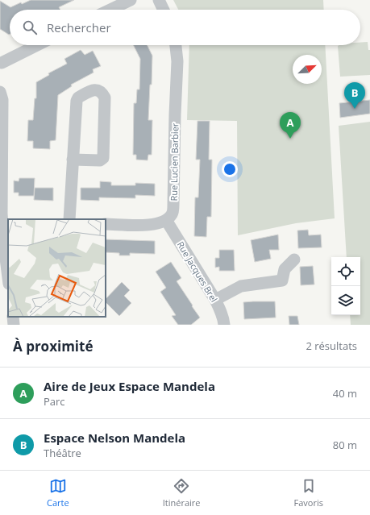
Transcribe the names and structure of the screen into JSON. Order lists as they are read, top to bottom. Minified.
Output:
{"streets":{"street":["Rue Lucien Barbier","Rue Jacques Brel"]},"crossings":[["Rue Lucien Barbier","Rue Jacques Brel"]],"north":"top right","page":{"search":"Rechercher","pins":["B","A"],"heading":["À proximité","2 résultats"],"list":[{"mark":"A","name":"Aire de Jeux Espace Mandela","note":"Parc","value":"40 m"},{"mark":"B","name":"Espace Nelson Mandela","note":"Théâtre","value":"80 m"}],"nav":["Carte","Itinéraire","Favoris"]}}
